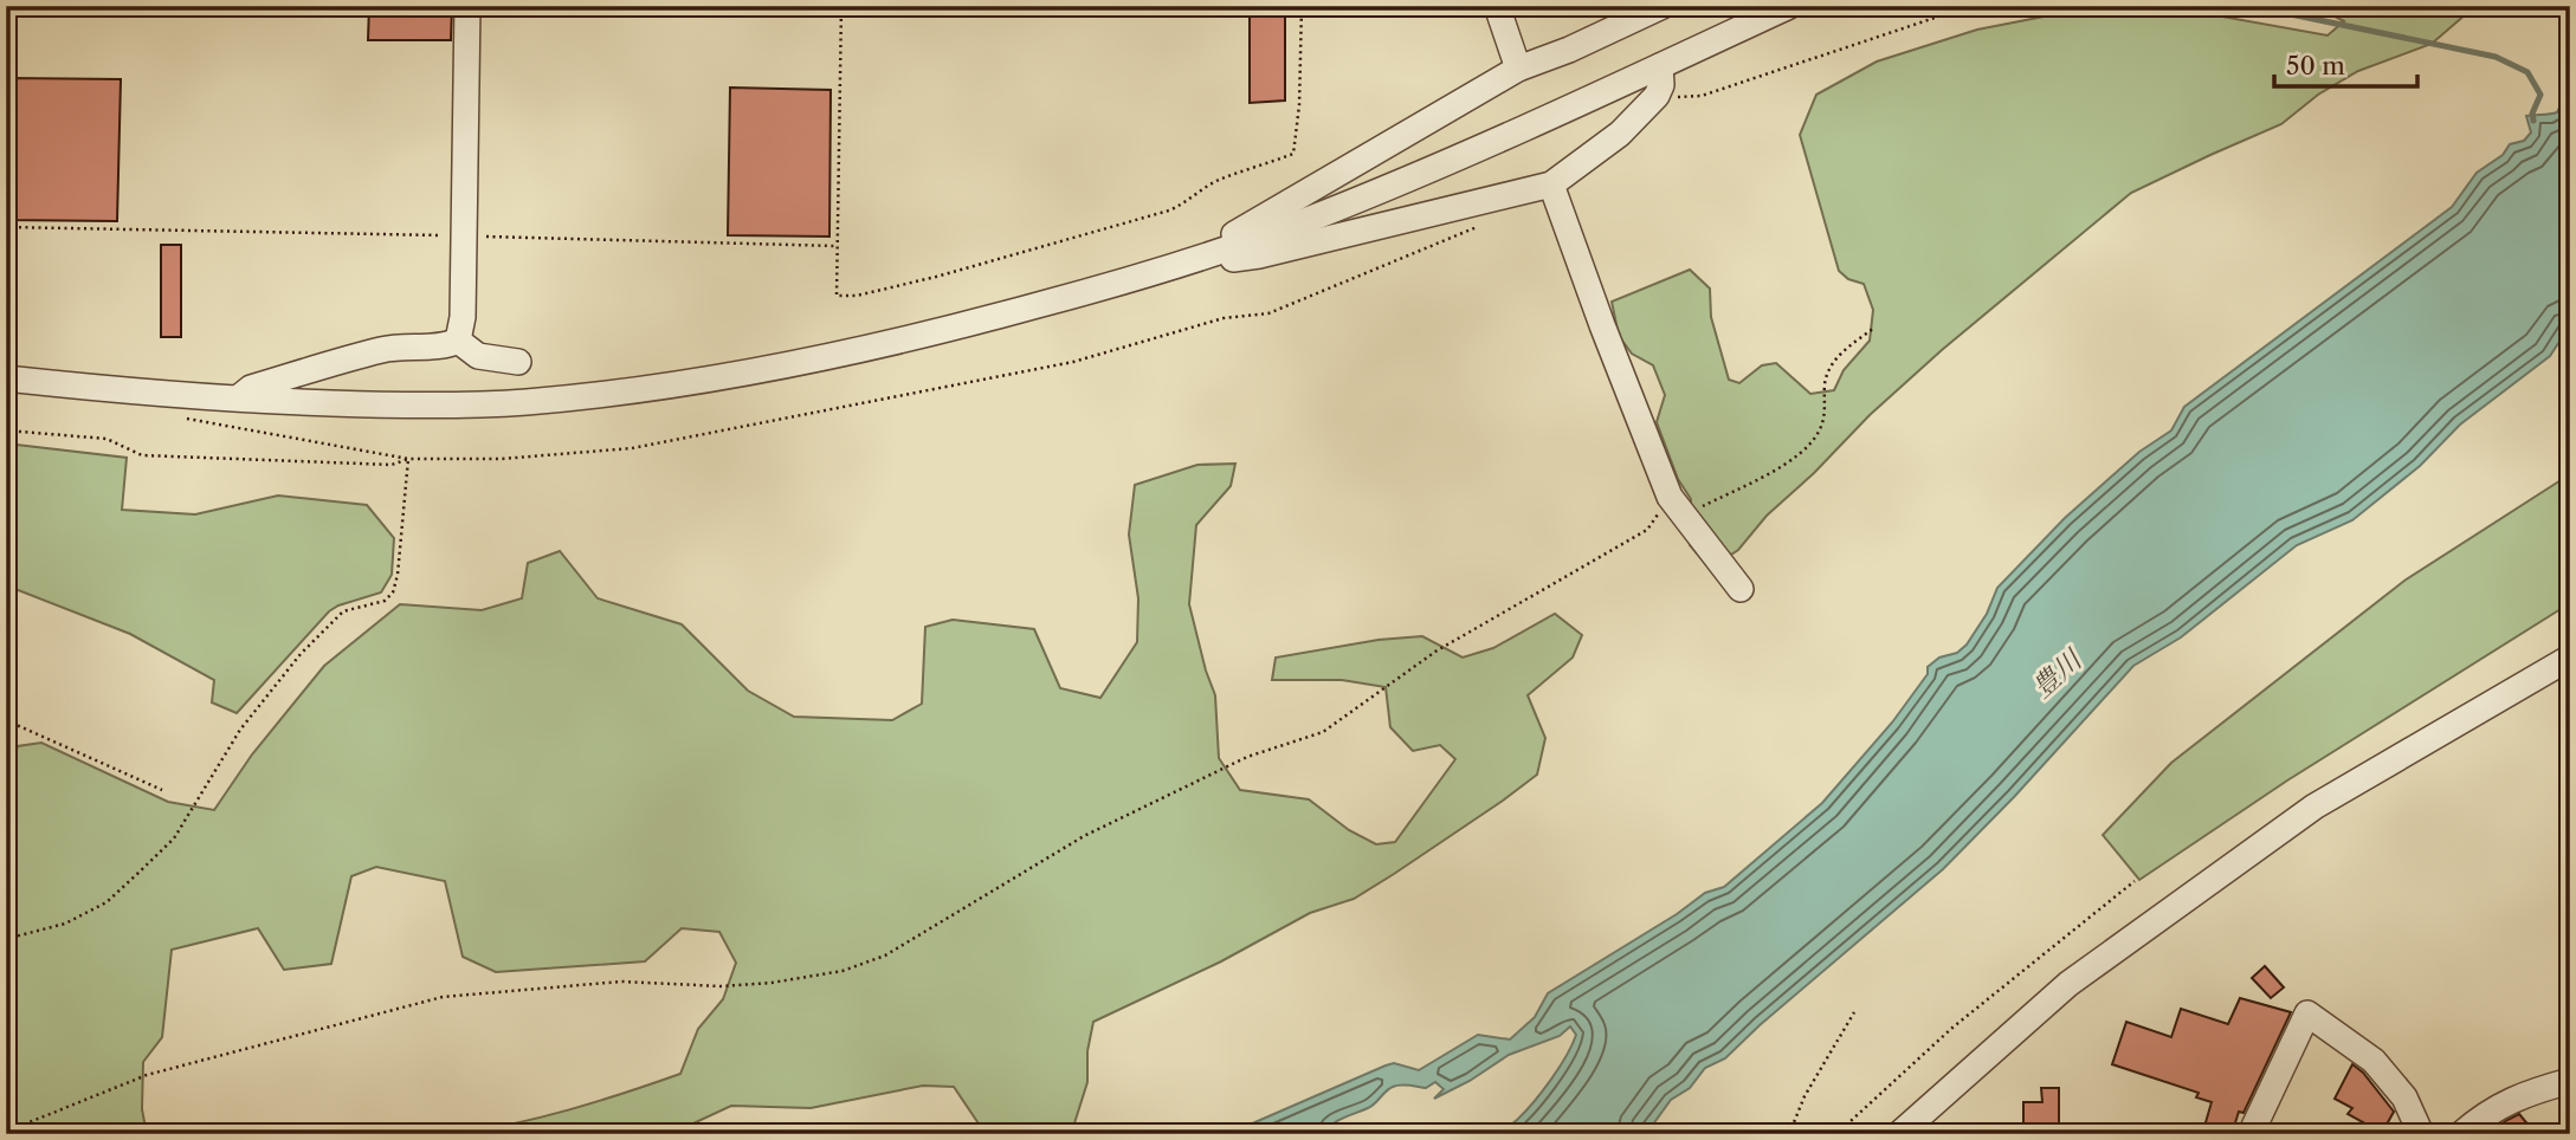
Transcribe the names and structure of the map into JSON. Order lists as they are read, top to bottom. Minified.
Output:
{"water":["豊川"],"scale_bar":"50 m"}
